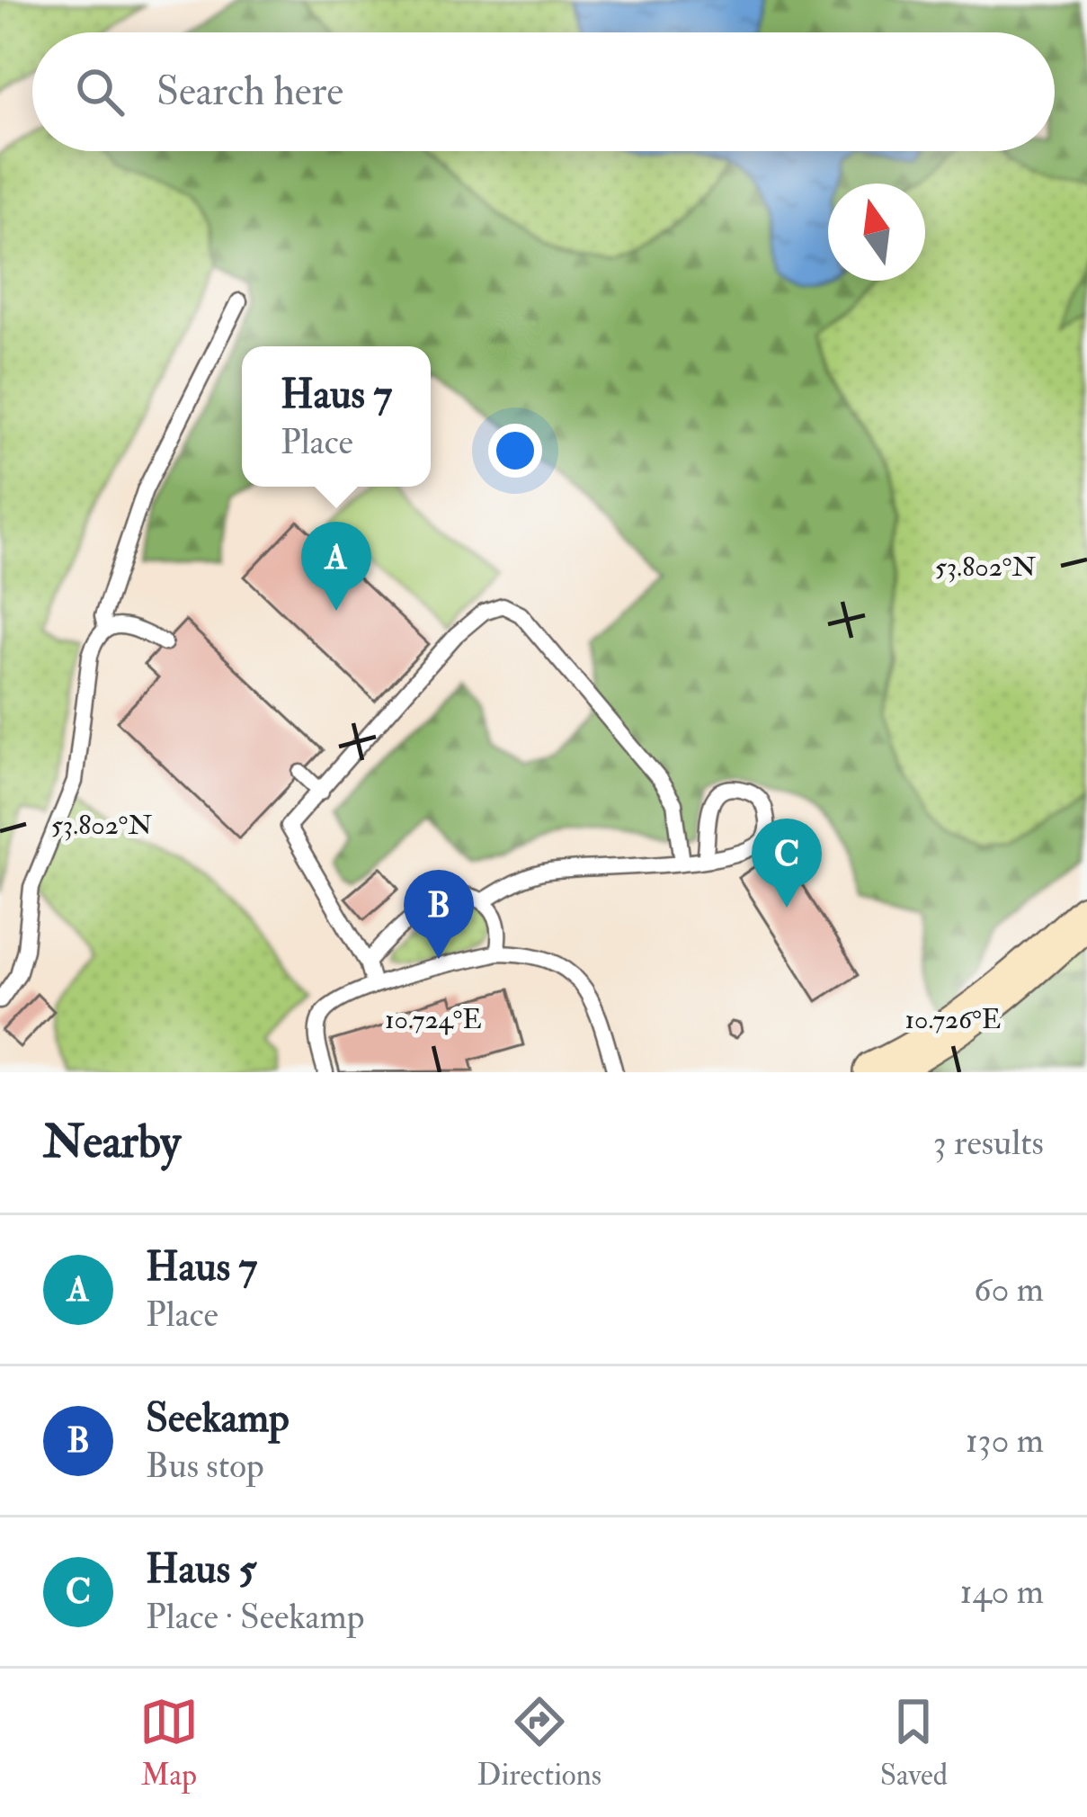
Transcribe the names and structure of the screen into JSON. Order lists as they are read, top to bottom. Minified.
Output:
{"north":"top","page":{"search":"Search here","popup":["Haus 7","Place"],"pins":["A","C","B"],"heading":["Nearby","3 results"],"list":[{"mark":"A","name":"Haus 7","note":"Place","value":"60 m"},{"mark":"B","name":"Seekamp","note":"Bus stop","value":"130 m"},{"mark":"C","name":"Haus 5","note":"Place · Seekamp","value":"140 m"}],"nav":["Map","Directions","Saved"]},"coordinates":["53.802°N","10.724°E","10.726°E"]}
